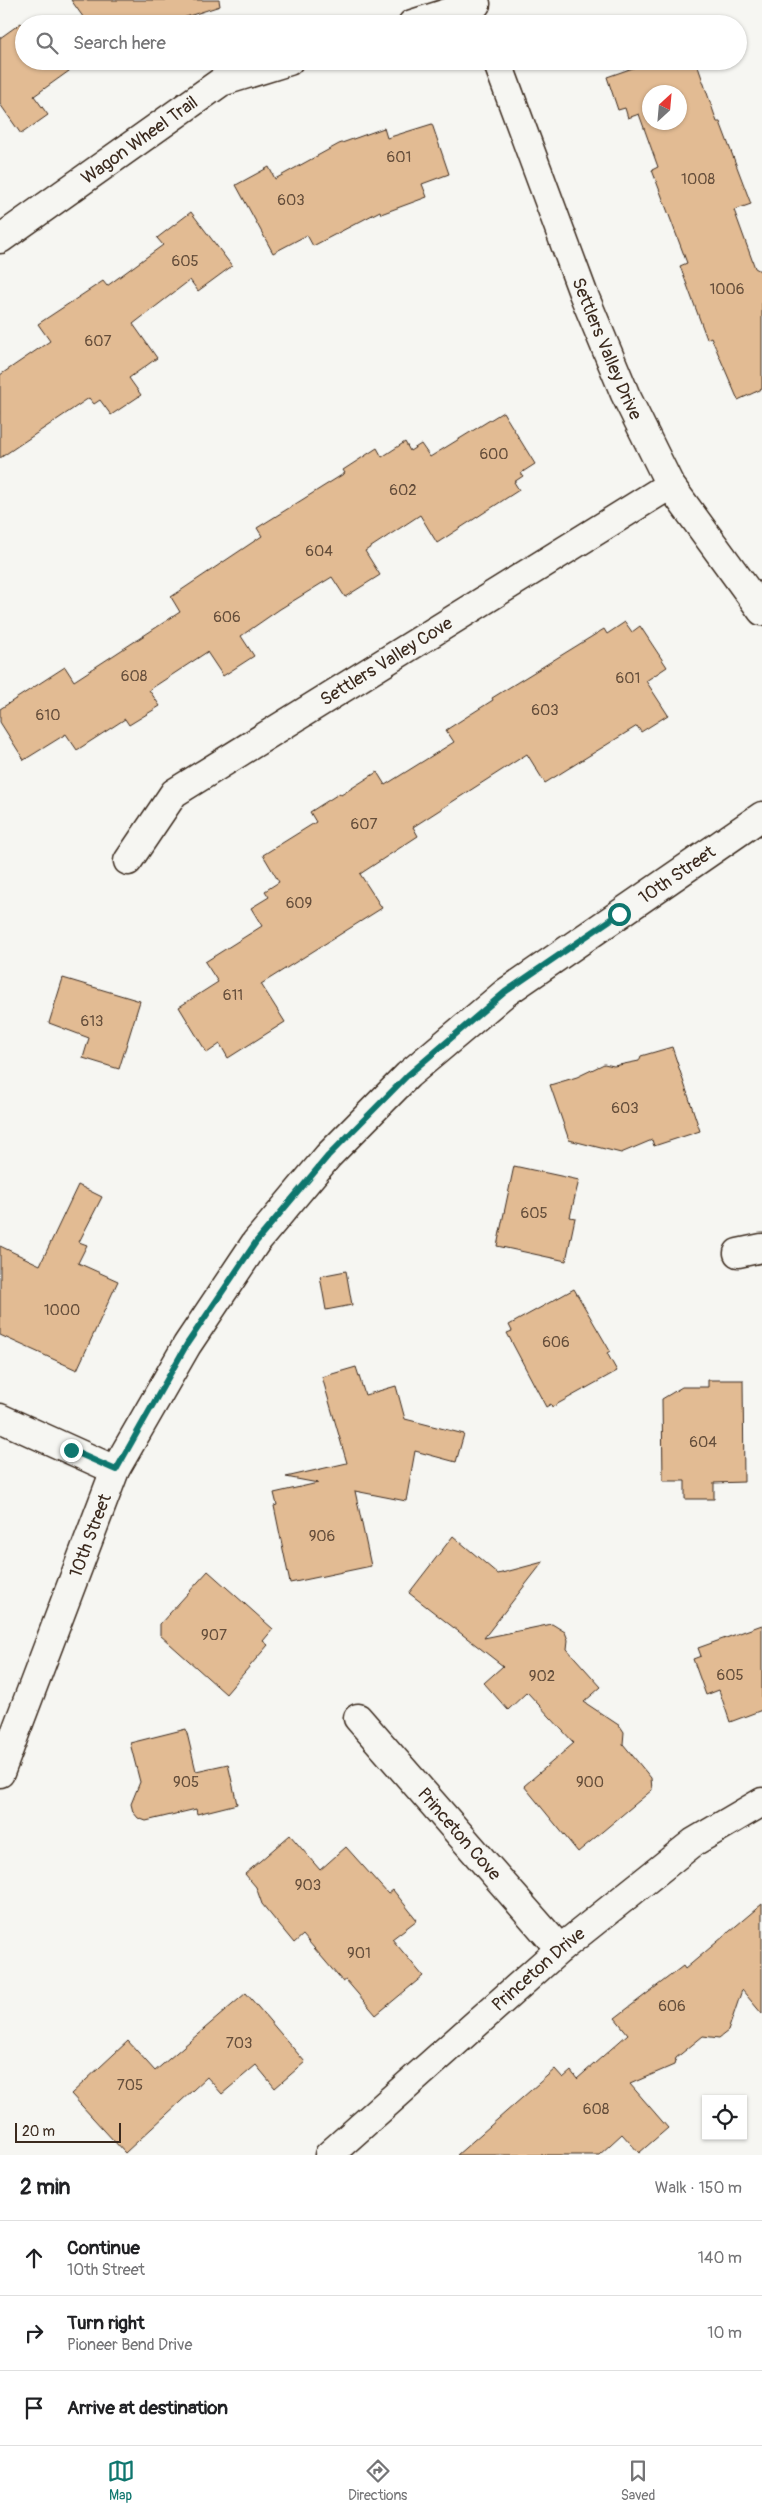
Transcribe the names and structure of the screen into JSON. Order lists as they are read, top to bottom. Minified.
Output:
{"streets":{"street":["Wagon Wheel Trail","Settlers Valley Drive","Settlers Valley Cove","10th Street","Princeton Cove","Princeton Drive"]},"crossings":[["Settlers Valley Drive","Settlers Valley Cove"],["Princeton Cove","Princeton Drive"]],"house_numbers":["601","1008","603","605","1006","607","600","602","604","606","608","601","603","610","607","609","611","613","603","605","1000","606","604","906","907","605","902","905","900","903","901","606","703","705","608"],"scale_bar":"20 m","north":"top right","page":{"search":"Search here","scale":"20 m","heading":["2 min","Walk · 150 m"],"list":[["Continue","10th Street","140 m"],["Turn right","Pioneer Bend Drive","10 m"],"Arrive at destination"],"nav":["Map","Directions","Saved"]}}
